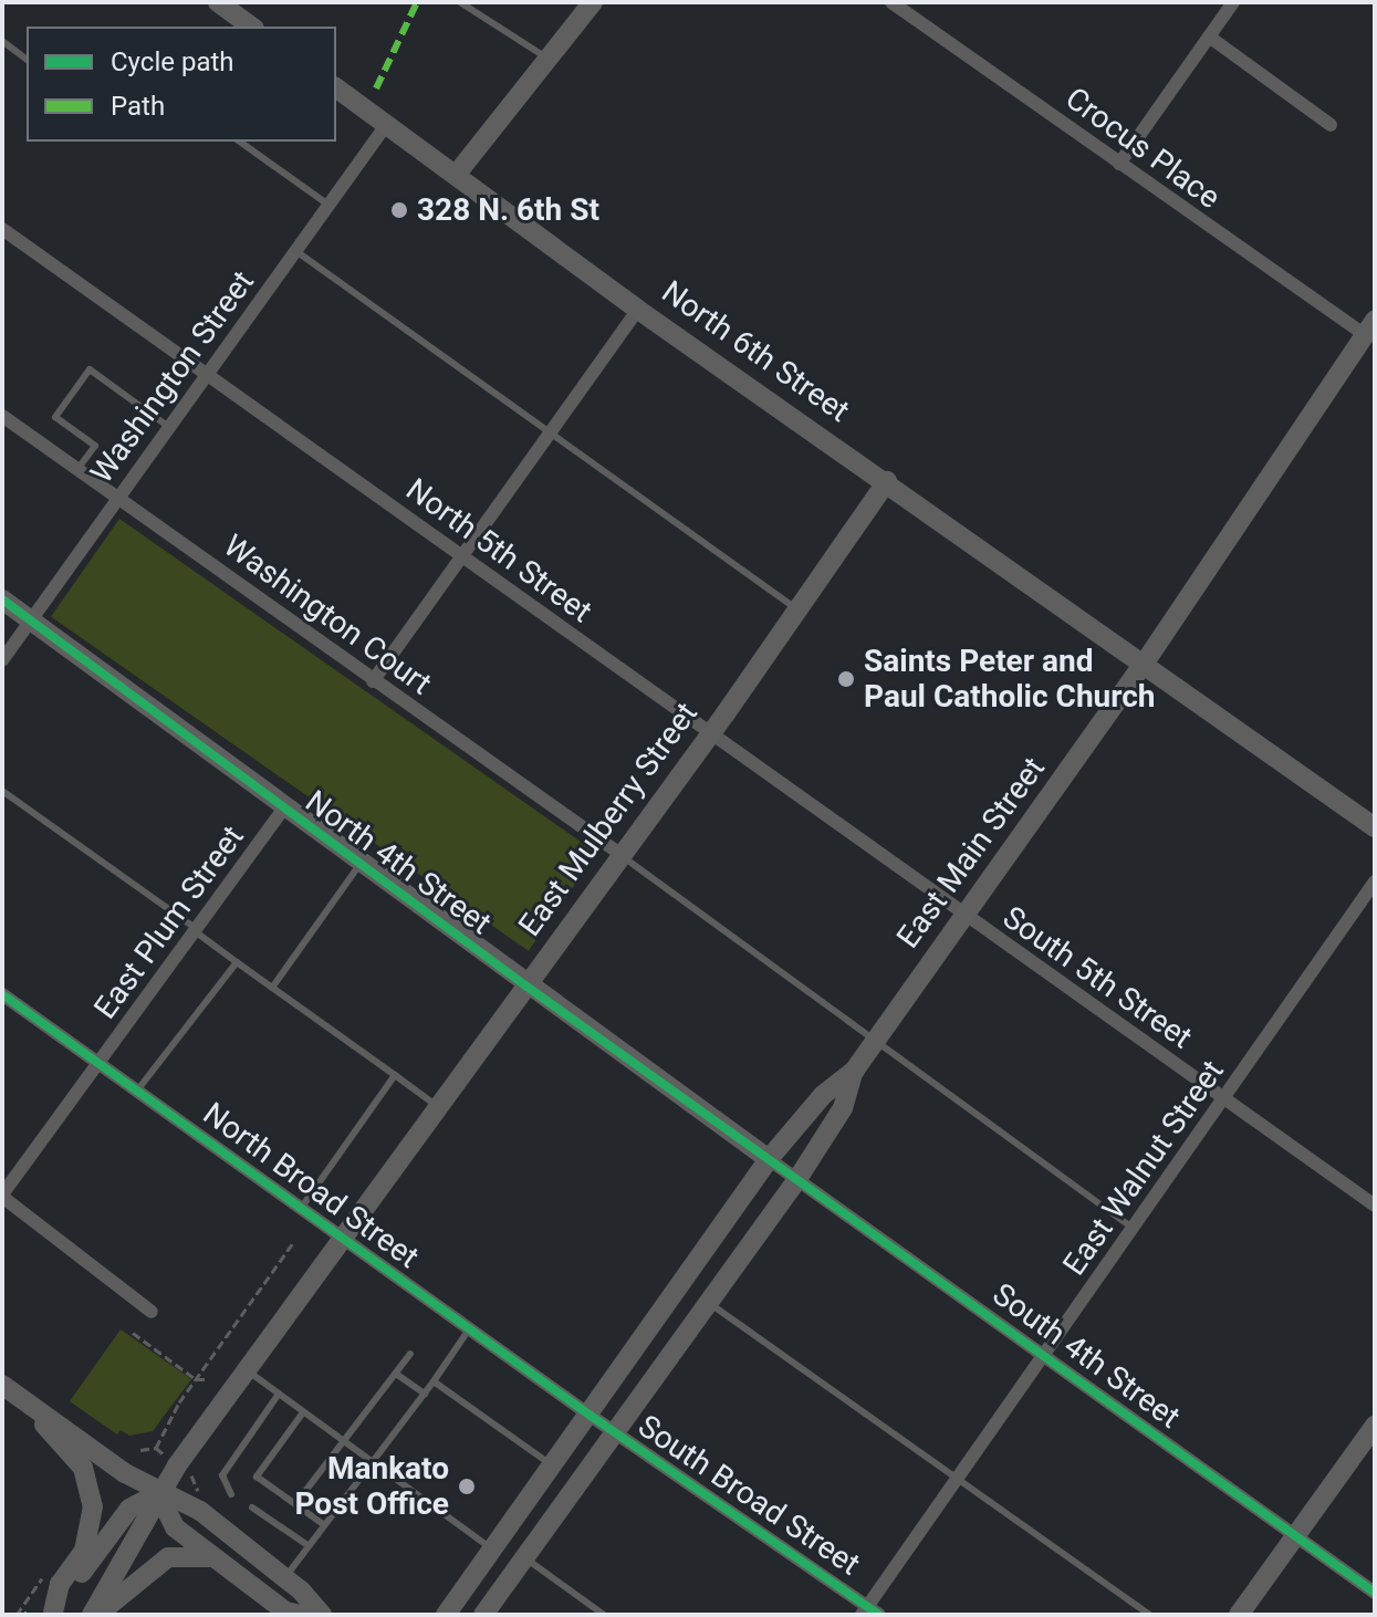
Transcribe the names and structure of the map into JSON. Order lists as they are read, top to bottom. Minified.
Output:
{"streets":{"street":["Crocus Place","North 6th Street","Washington Street","North 5th Street","Washington Court","East Mulberry Street","East Main Street","North 4th Street","East Plum Street","South 5th Street","East Walnut Street","North Broad Street","South 4th Street","South Broad Street"]},"crossings":[["Crocus Place","East Main Street"],["North 6th Street","Washington Street"],["North 6th Street","East Mulberry Street"],["North 6th Street","East Main Street"],["Washington Street","North 5th Street"],["Washington Street","Washington Court"],["Washington Street","North 4th Street"],["North 5th Street","East Mulberry Street"],["North 5th Street","East Main Street"],["North 5th Street","South 5th Street"],["Washington Court","East Mulberry Street"],["East Mulberry Street","North 4th Street"],["East Mulberry Street","North Broad Street"],["East Main Street","North 4th Street"],["East Main Street","South 5th Street"],["East Main Street","North Broad Street"],["East Main Street","South 4th Street"],["East Main Street","South Broad Street"],["North 4th Street","East Plum Street"],["North 4th Street","South 4th Street"],["East Plum Street","North Broad Street"],["South 5th Street","East Walnut Street"],["East Walnut Street","South 4th Street"],["East Walnut Street","South Broad Street"],["North Broad Street","South Broad Street"]],"places":["328 N. 6th St","Saints Peter and Paul Catholic Church","Mankato Post Office"],"legend":["Cycle path","Path"]}
